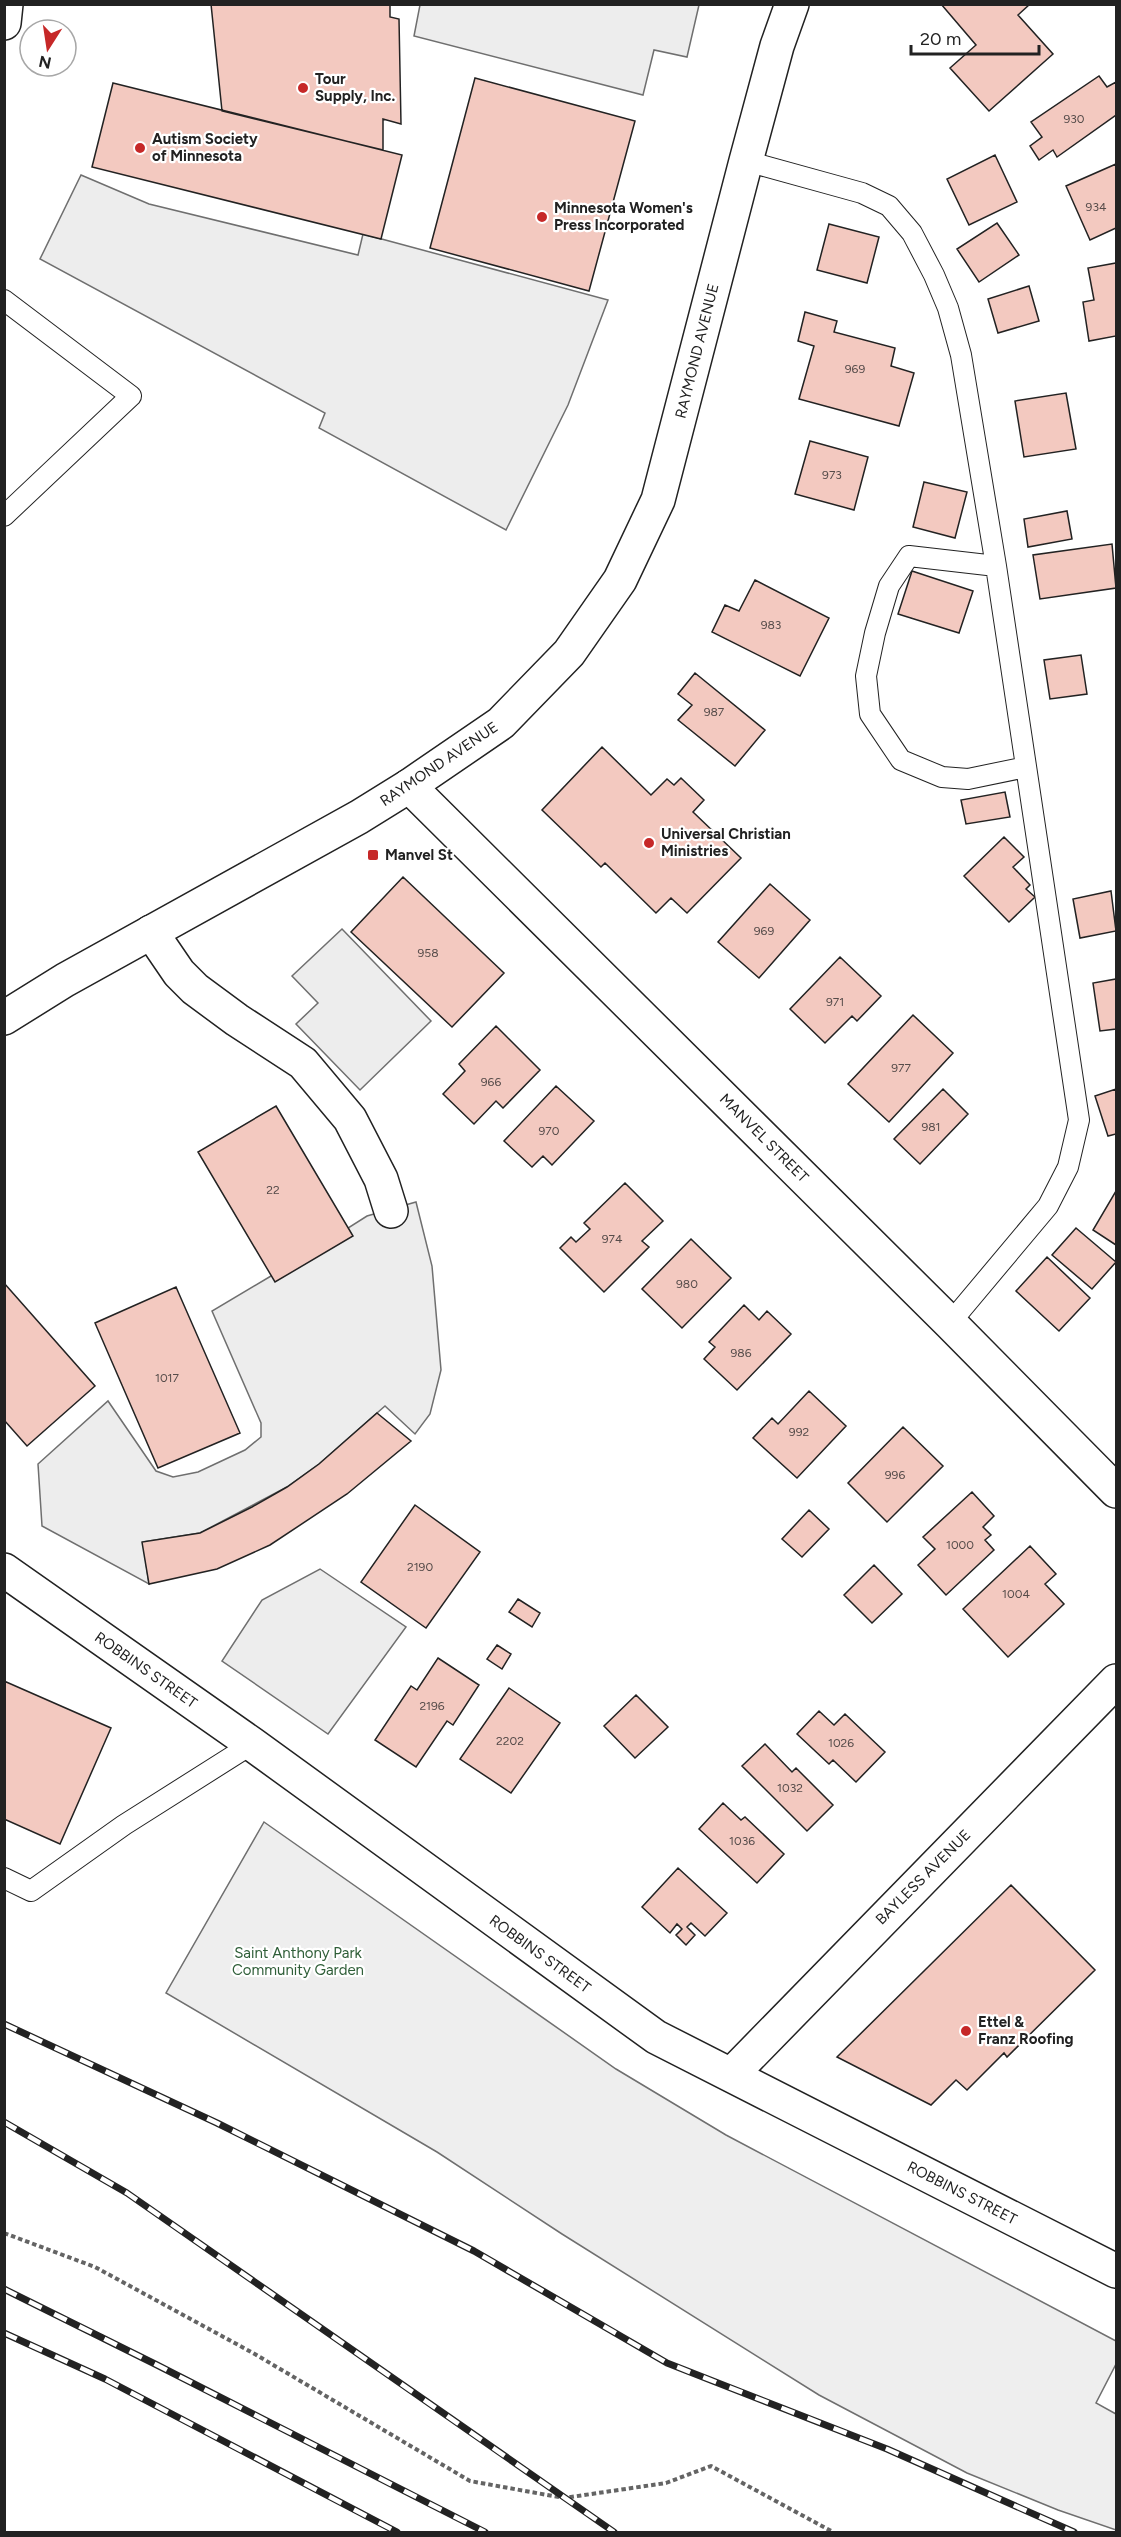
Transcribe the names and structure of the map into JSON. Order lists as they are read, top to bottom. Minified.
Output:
{"streets":{"street":["RAYMOND AVENUE","MANVEL STREET","ROBBINS STREET","BAYLESS AVENUE"]},"crossings":[["RAYMOND AVENUE","MANVEL STREET"],["ROBBINS STREET","BAYLESS AVENUE"]],"parks":["Saint Anthony Park Community Garden"],"places":{"other":["Tour Supply, Inc.","Autism Society of Minnesota","Minnesota Women's Press Incorporated","Universal Christian Ministries","Ettel & Franz Roofing"],"transit":["Manvel St"]},"house_numbers":["930","934","969","973","983","987","969","958","971","977","966","981","970","22","974","980","986","1017","992","996","1000","2190","1004","2196","2202","1026","1032","1036"],"scale_bar":"20 m","north":"bottom"}
